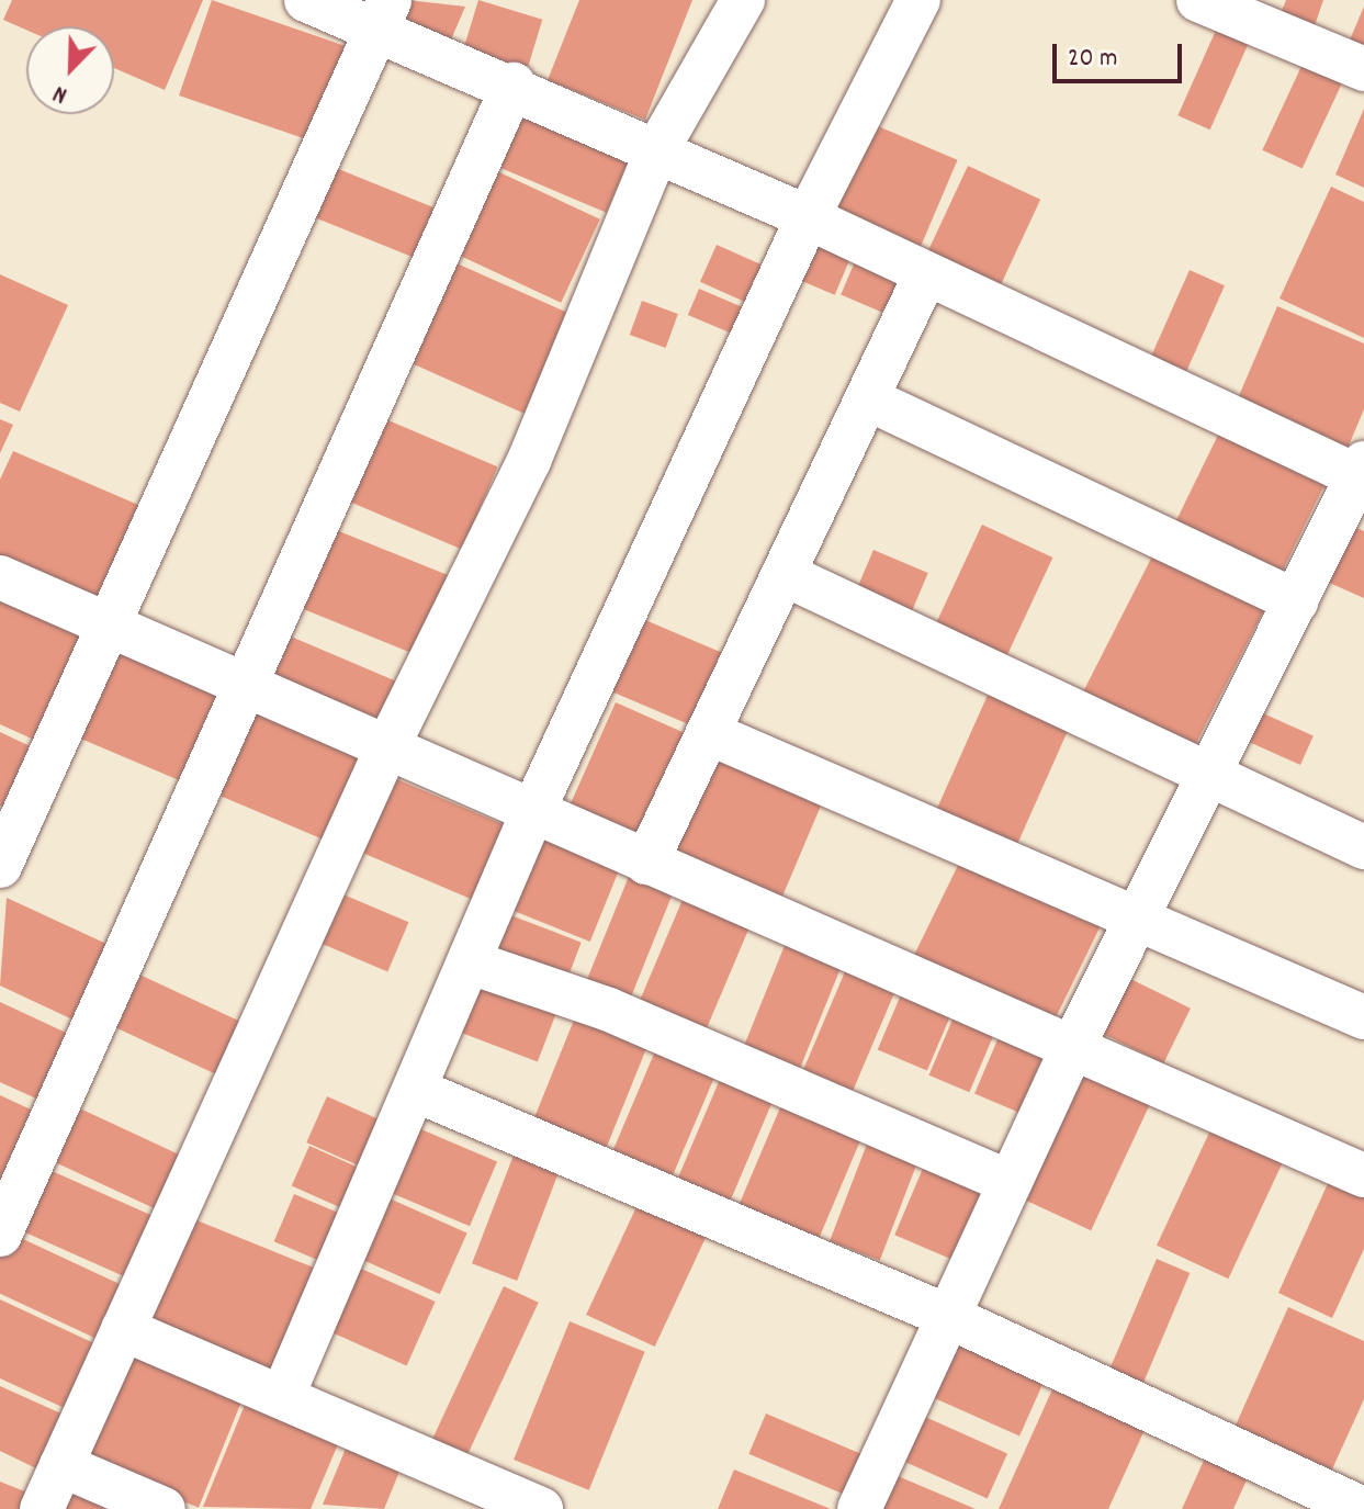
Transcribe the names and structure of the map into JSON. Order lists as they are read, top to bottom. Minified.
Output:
{"scale_bar":"20 m","north":"bottom left"}
